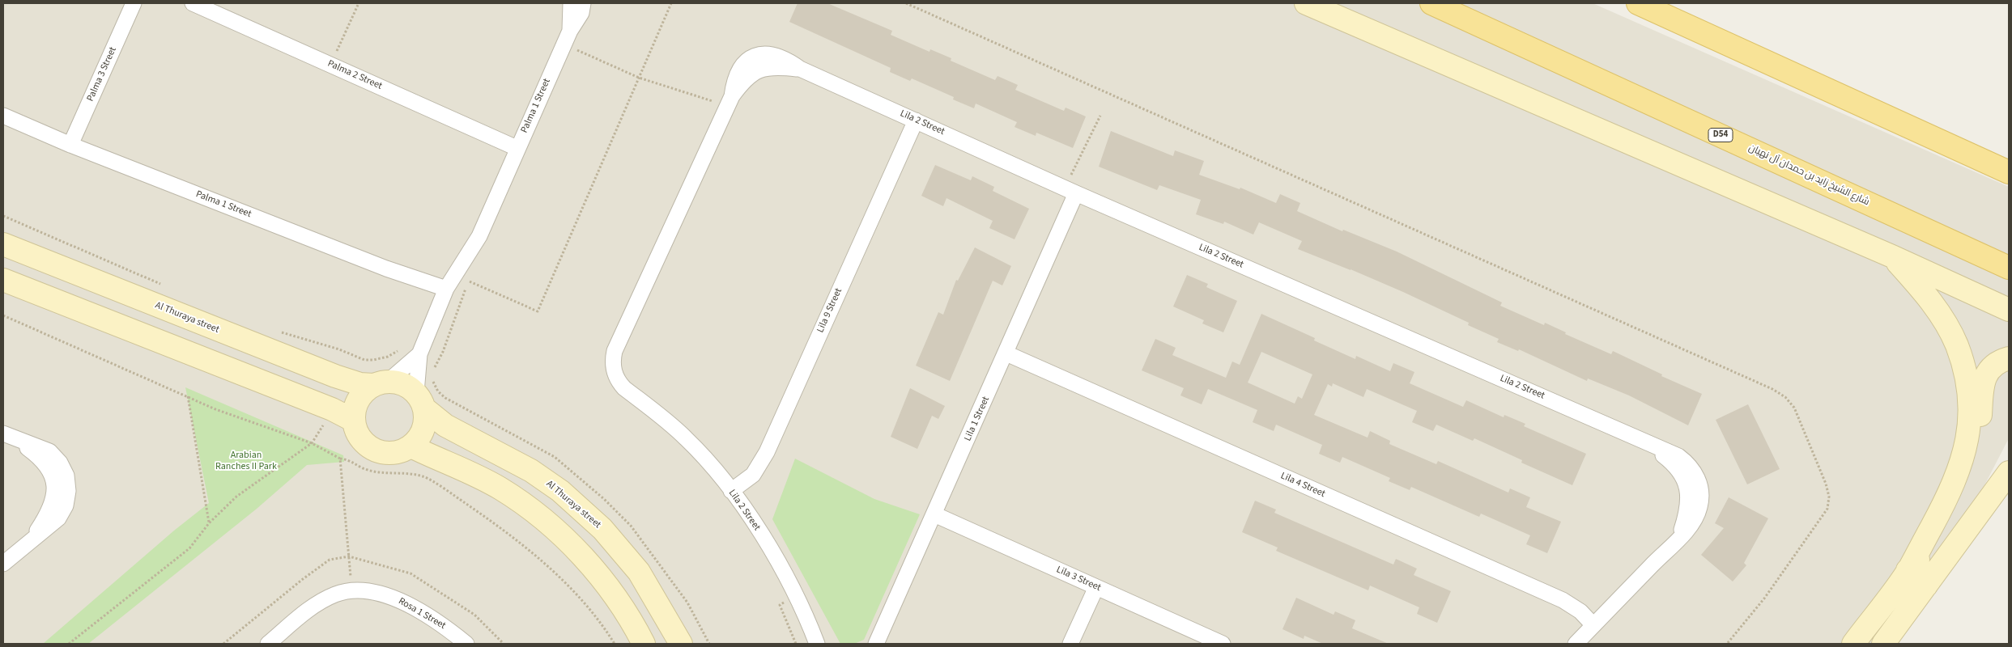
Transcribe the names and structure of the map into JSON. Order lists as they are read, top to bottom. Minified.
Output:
{"streets":{"main road":["D54","شارع الشيخ زايد بن حمدان آل نهيان"],"street":["Palma 3 Street","Palma 2 Street","Palma 1 Street","Lila 2 Street","Lila 9 Street","Al Thuraya street","Lila 1 Street","Lila 4 Street","Lila 3 Street","Rosa 1 Street"]},"crossings":[["Palma 3 Street","Palma 1 Street"],["Palma 2 Street","Palma 1 Street"],["Lila 2 Street","Lila 9 Street"],["Lila 2 Street","Lila 1 Street"],["Lila 2 Street","Lila 4 Street"],["Lila 1 Street","Lila 4 Street"],["Lila 1 Street","Lila 3 Street"]],"parks":["Arabian Ranches II Park"]}
